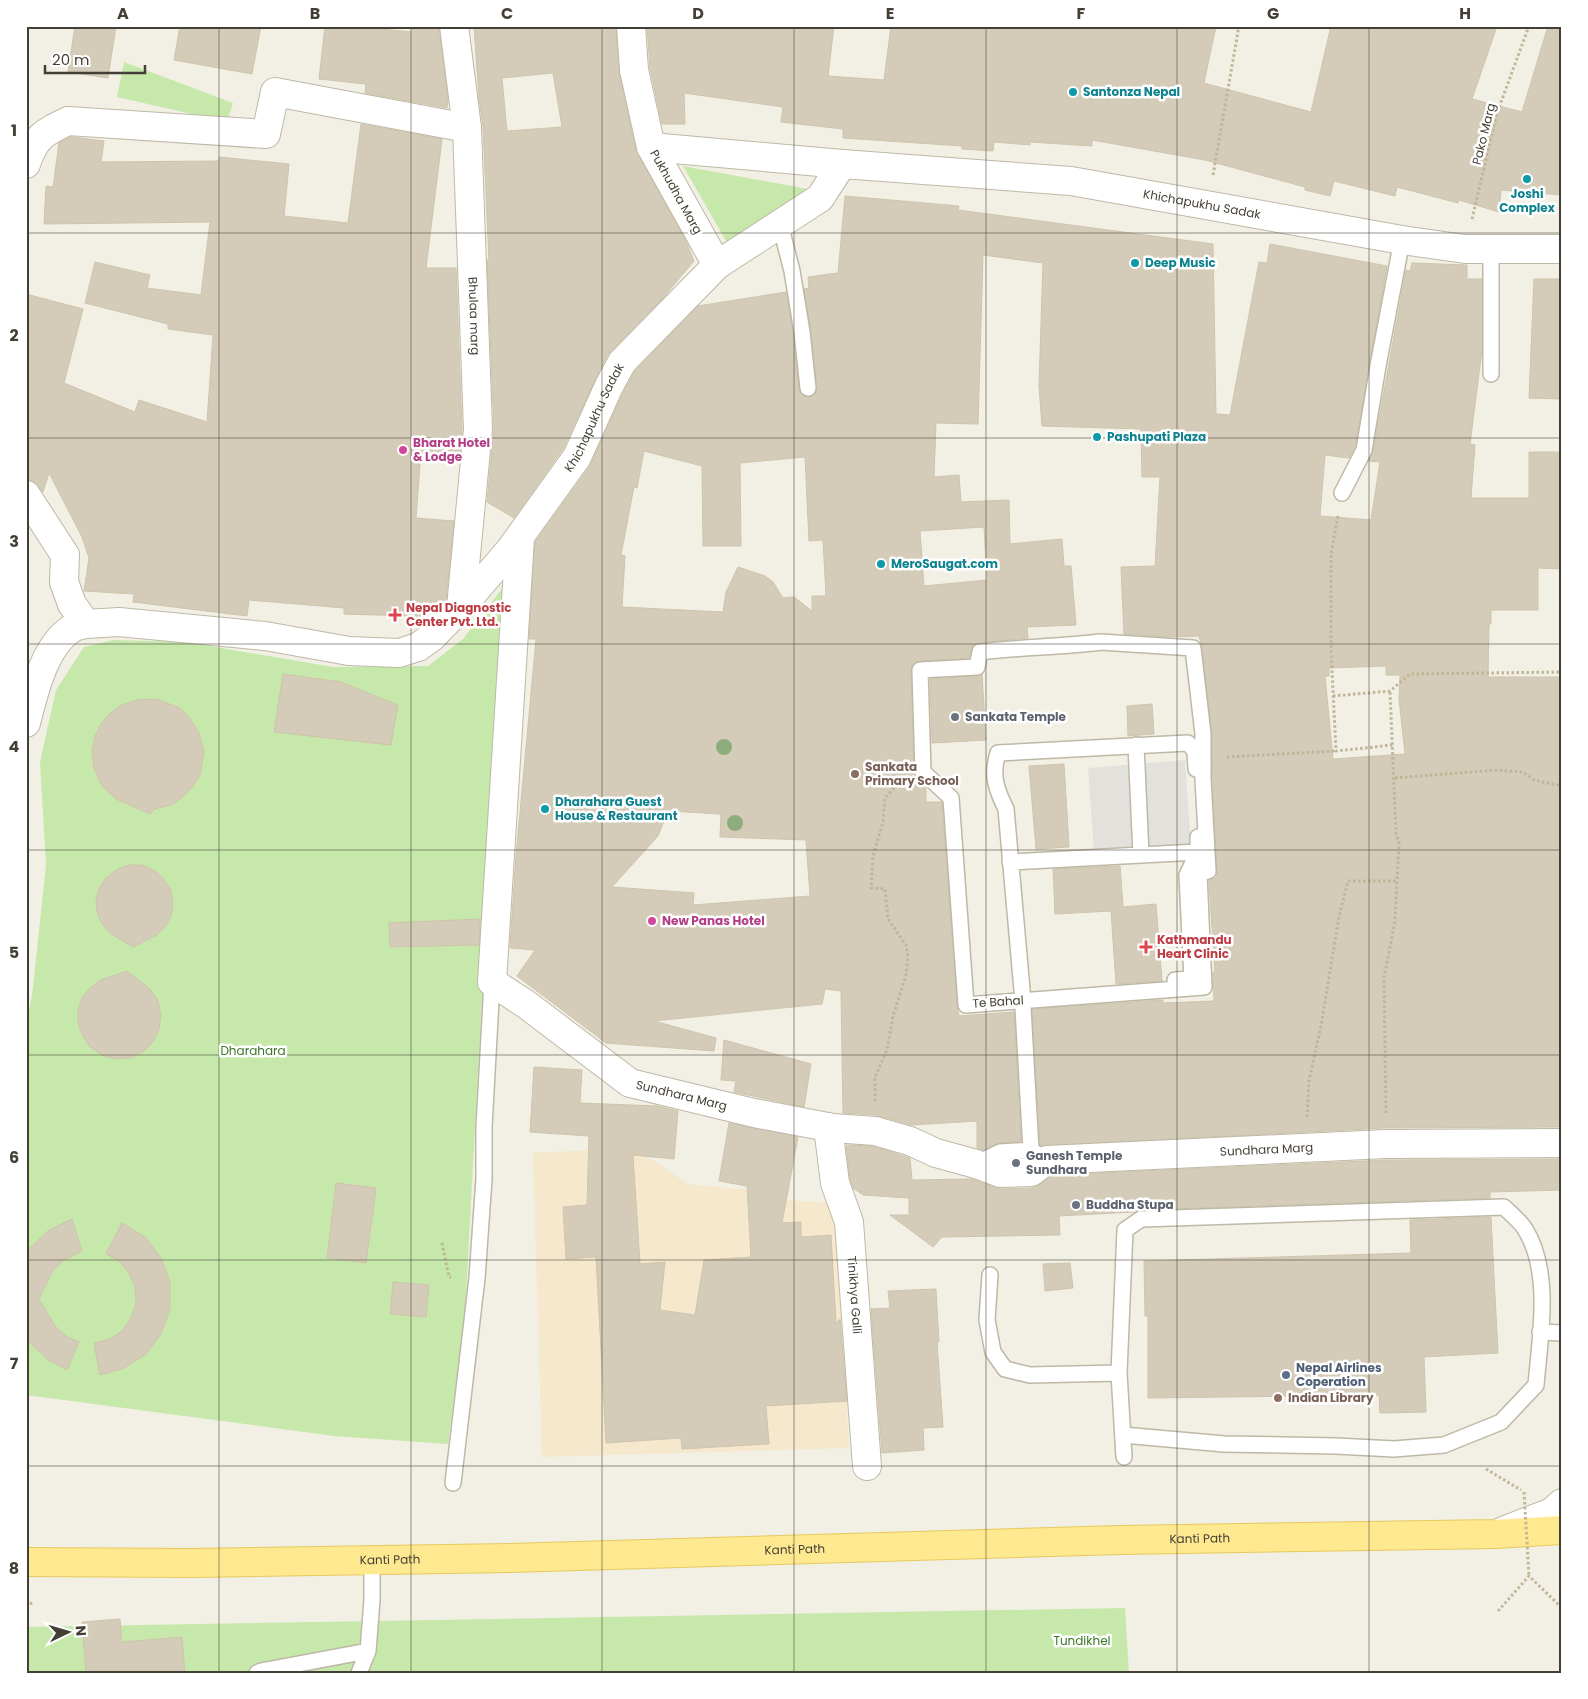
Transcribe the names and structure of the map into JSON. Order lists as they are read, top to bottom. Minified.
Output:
{"streets":{"main road":["Kanti Path"],"street":["Pukhudha Marg","Khichapukhu Sadak","Bhulaa marg","Sundhara Marg","Tinikhya Galli"],"lane":["Te Bahal"],"path":["Pako Marg"]},"crossings":[["Pako Marg","Khichapukhu Sadak"],["Pukhudha Marg","Khichapukhu Sadak"],["Khichapukhu Sadak","Bhulaa marg"],["Sundhara Marg","Tinikhya Galli"]],"parks":["Dharahara","Tundikhel"],"places":{"other":["Santonza Nepal","Joshi Complex","Deep Music","Pashupati Plaza","Bharat Hotel & Lodge","MeroSaugat.com","Sankata Temple","Sankata Primary School","Dharahara Guest House & Restaurant","New Panas Hotel","Ganesh Temple Sundhara","Buddha Stupa","Nepal Airlines Coperation","Indian Library"],"health":["Nepal Diagnostic Center Pvt. Ltd.","Kathmandu Heart Clinic"]},"scale_bar":"20 m","north":"right","grid":{"columns":["A","B","C","D","E","F","G","H"],"rows":["1","2","3","4","5","6","7","8"]}}
